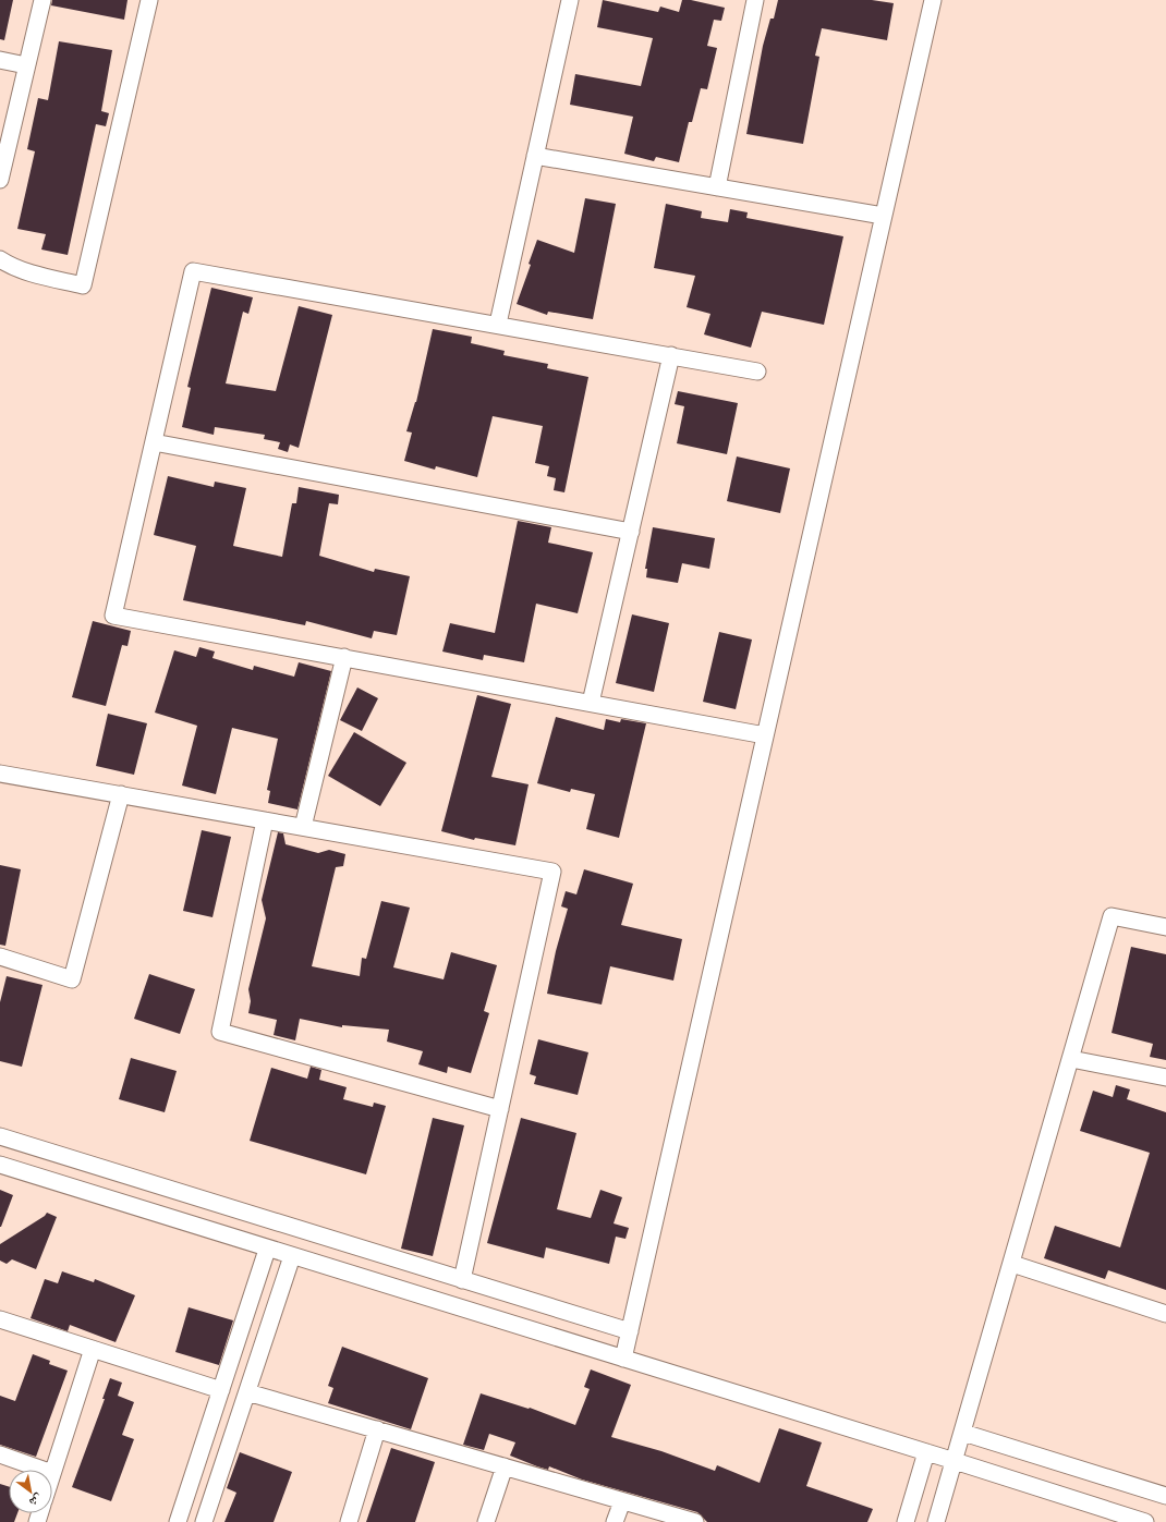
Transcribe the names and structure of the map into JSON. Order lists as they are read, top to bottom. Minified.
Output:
{"north":"bottom right"}
